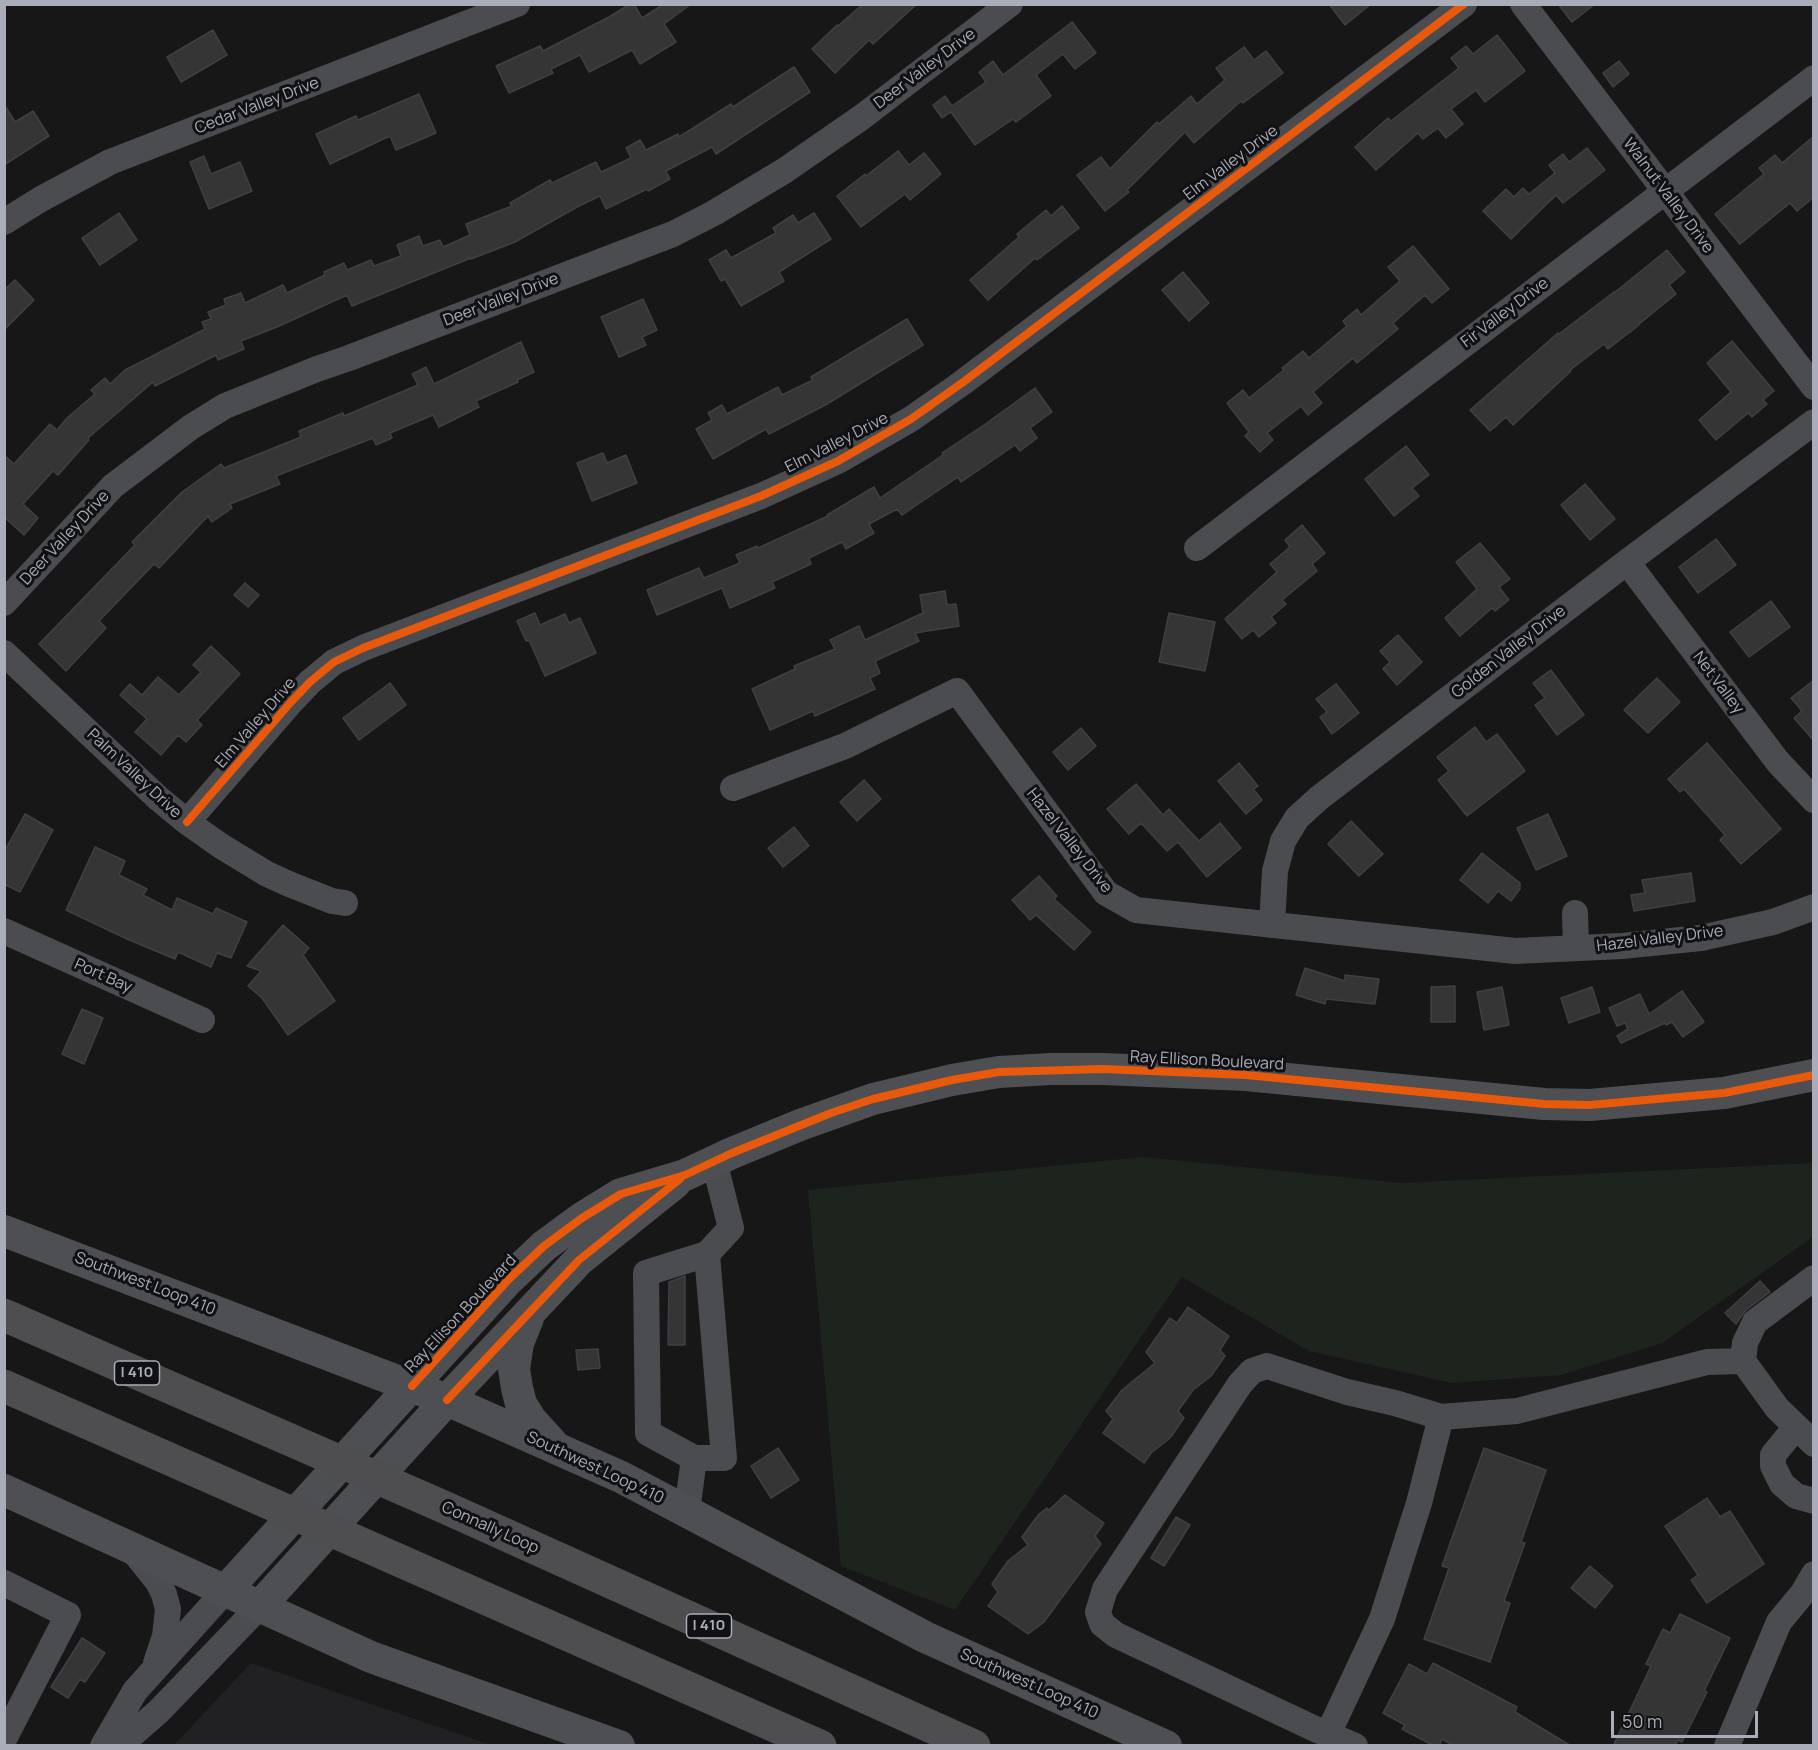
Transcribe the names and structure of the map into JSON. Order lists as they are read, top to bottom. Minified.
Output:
{"streets":{"highway":["I 410","Connally Loop"],"main road":["Ray Ellison Boulevard","Southwest Loop 410"],"street":["Deer Valley Drive","Cedar Valley Drive","Elm Valley Drive","Walnut Valley Drive","Fir Valley Drive","Golden Valley Drive","Net Valley","Palm Valley Drive","Hazel Valley Drive","Port Bay"]},"crossings":[["Elm Valley Drive","Palm Valley Drive"],["Walnut Valley Drive","Fir Valley Drive"],["Golden Valley Drive","Net Valley"],["Golden Valley Drive","Hazel Valley Drive"],["Ray Ellison Boulevard","Southwest Loop 410"]],"scale_bar":"50 m"}
